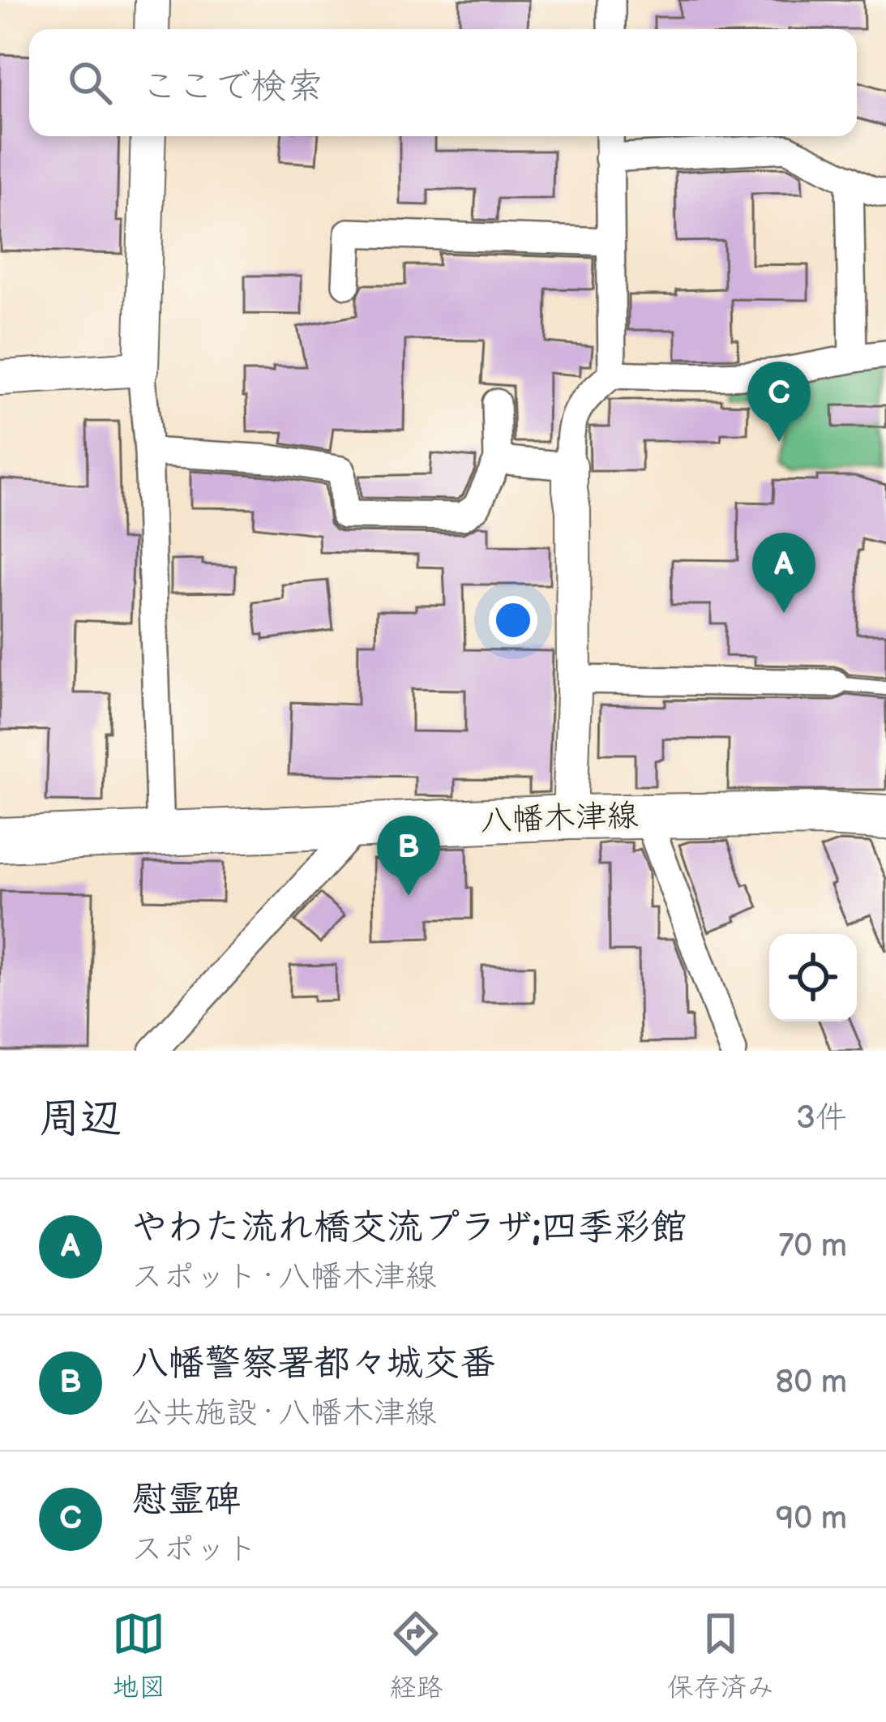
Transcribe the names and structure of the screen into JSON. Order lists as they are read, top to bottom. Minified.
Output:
{"streets":{"main road":["八幡木津線"]},"page":{"search":"ここで検索","pins":["C","A","B"],"heading":["周辺","3件"],"list":[{"mark":"A","name":"やわた流れ橋交流プラザ;四季彩館","note":"スポット · 八幡木津線","value":"70 m"},{"mark":"B","name":"八幡警察署都々城交番","note":"公共施設 · 八幡木津線","value":"80 m"},{"mark":"C","name":"慰霊碑","note":"スポット","value":"90 m"}],"nav":["地図","経路","保存済み"]}}
